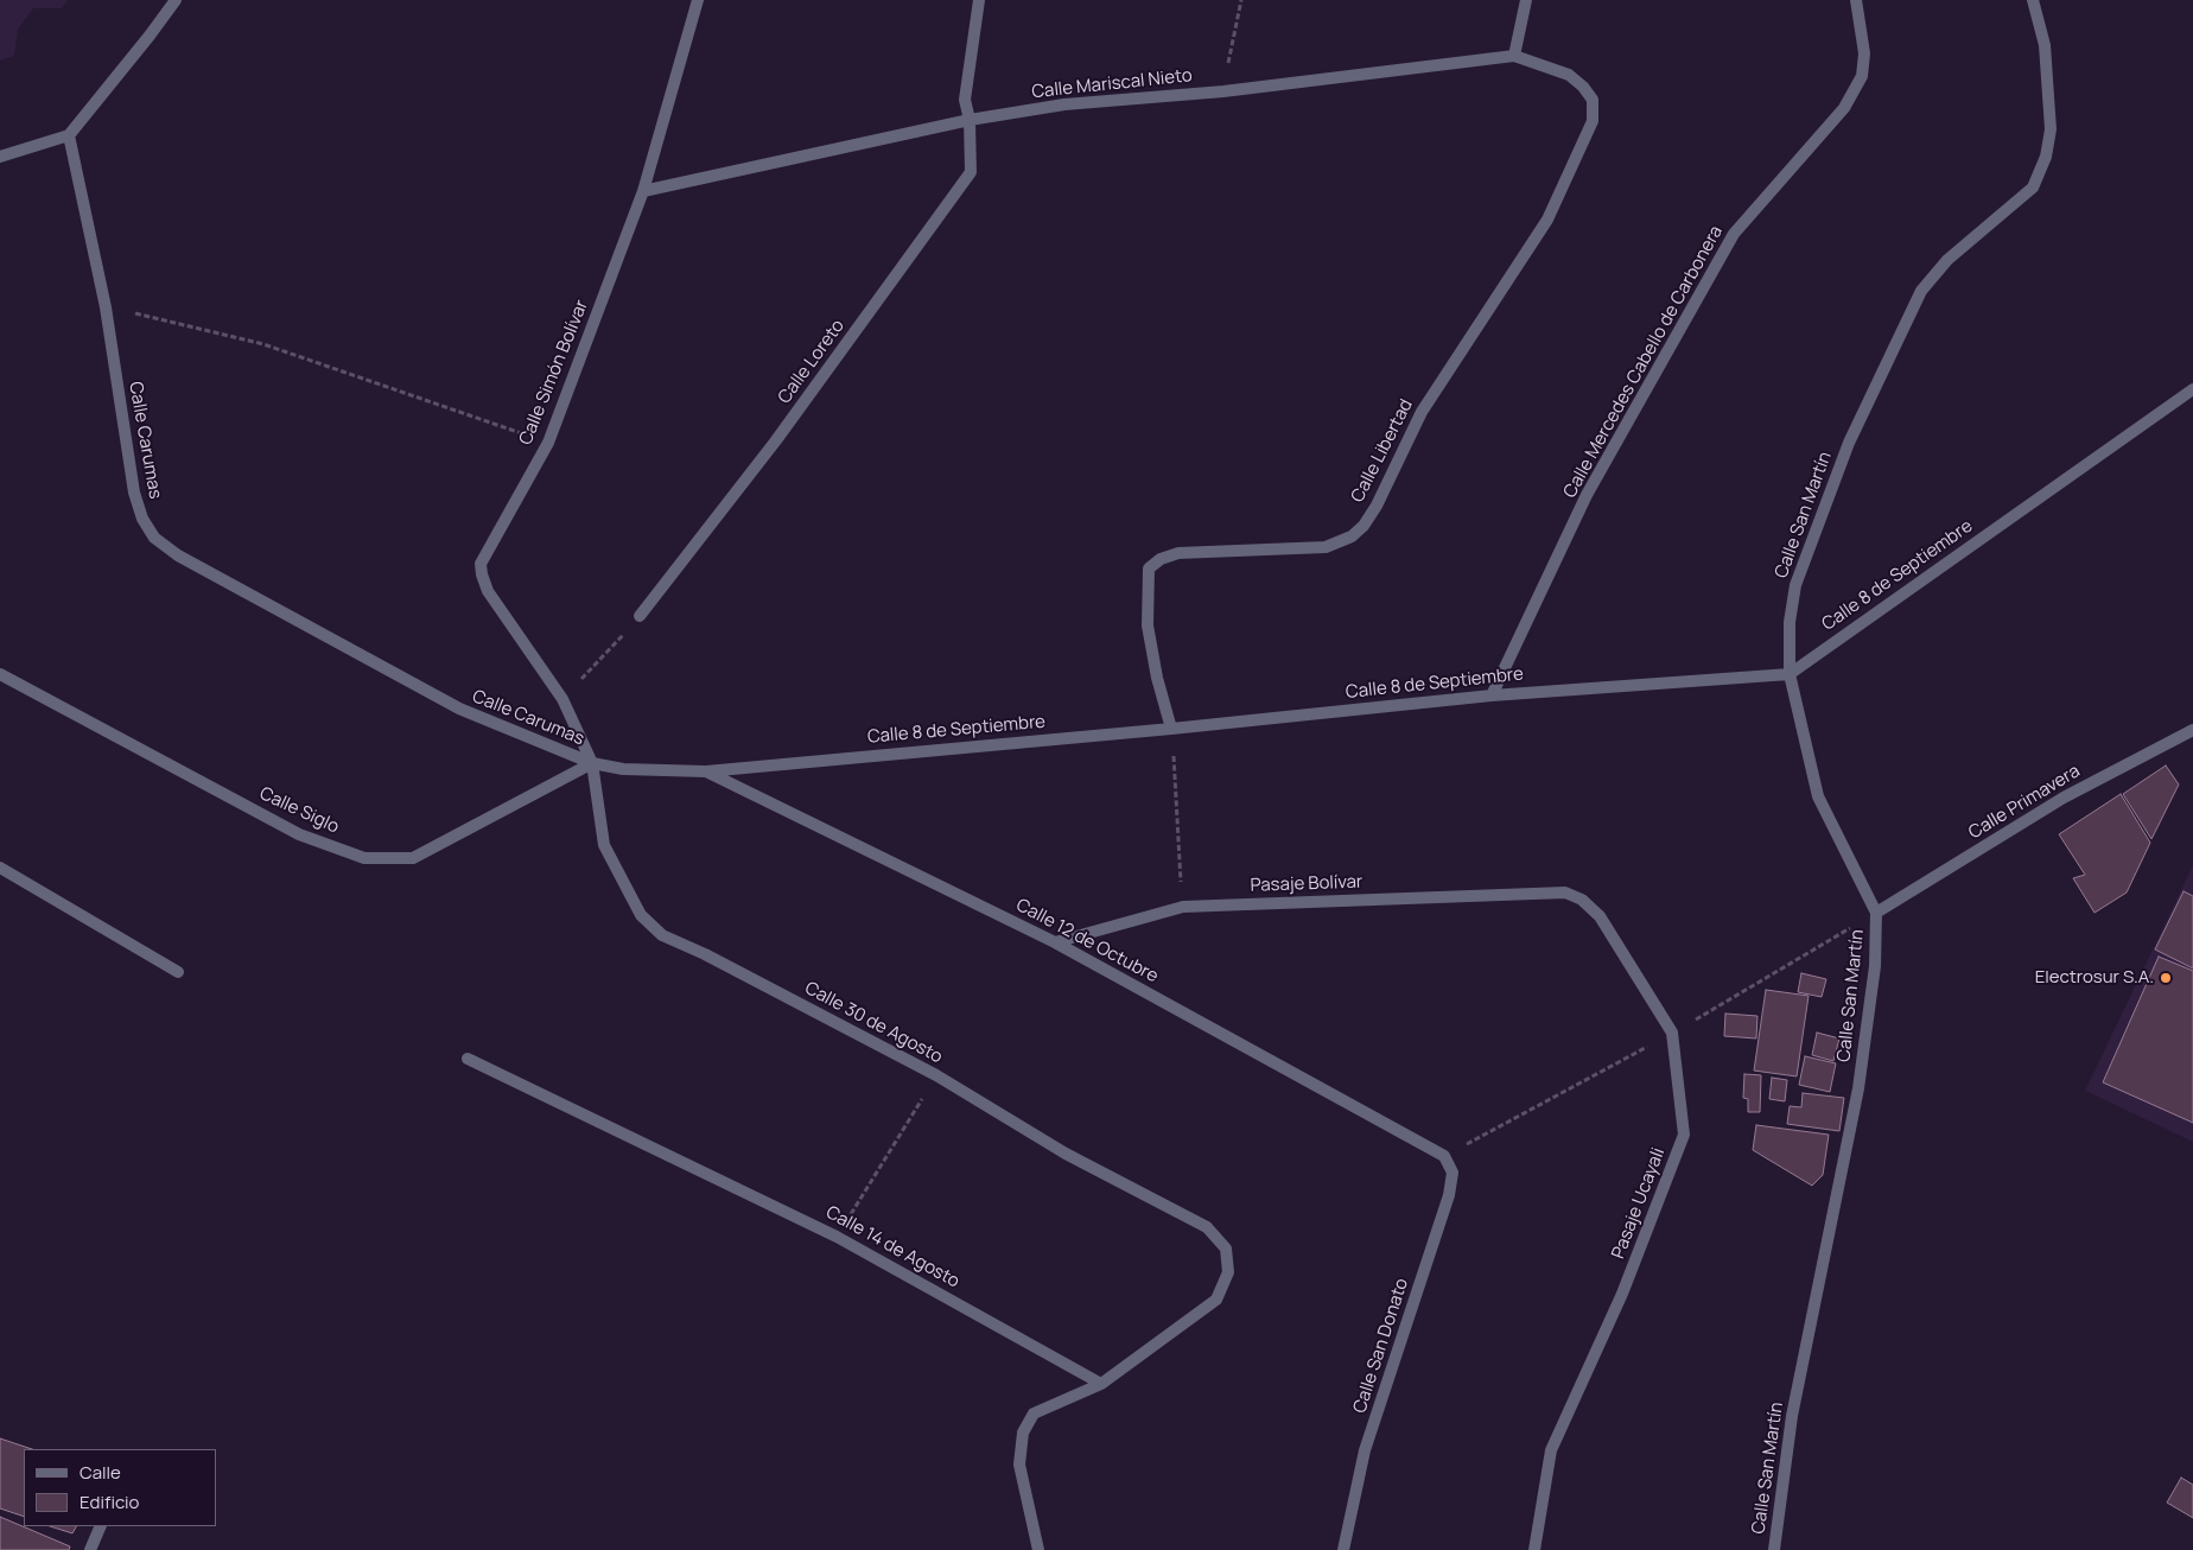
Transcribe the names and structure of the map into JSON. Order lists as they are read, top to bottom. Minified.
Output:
{"streets":{"street":["Calle Mariscal Nieto","Calle Loreto","Calle Mercedes Cabello de Carbonera","Calle Simón Bolívar","Calle Carumas","Calle Libertad","Calle San Martín","Calle 8 de Septiembre","Calle Primavera","Calle Siglo","Pasaje Bolívar","Calle 12 de Octubre","Calle 30 de Agosto","Pasaje Ucayali","Calle 14 de Agosto","Calle San Donato"]},"crossings":[["Calle Mariscal Nieto","Calle Loreto"],["Calle Mariscal Nieto","Calle Simón Bolívar"],["Calle Mariscal Nieto","Calle Libertad"],["Calle Mercedes Cabello de Carbonera","Calle 8 de Septiembre"],["Calle Simón Bolívar","Calle Carumas"],["Calle Simón Bolívar","Calle 8 de Septiembre"],["Calle Simón Bolívar","Calle Siglo"],["Calle Simón Bolívar","Calle 30 de Agosto"],["Calle Carumas","Calle 8 de Septiembre"],["Calle Carumas","Calle Siglo"],["Calle Carumas","Calle 30 de Agosto"],["Calle Libertad","Calle 8 de Septiembre"],["Calle San Martín","Calle 8 de Septiembre"],["Calle San Martín","Calle Primavera"],["Calle 8 de Septiembre","Calle Siglo"],["Calle 8 de Septiembre","Calle 12 de Octubre"],["Calle 8 de Septiembre","Calle 30 de Agosto"],["Calle Siglo","Calle 30 de Agosto"],["Pasaje Bolívar","Calle 12 de Octubre"],["Pasaje Bolívar","Pasaje Ucayali"],["Calle 12 de Octubre","Calle San Donato"],["Calle 30 de Agosto","Calle 14 de Agosto"]],"places":["Electrosur S.A."],"legend":["Calle","Edificio"]}
